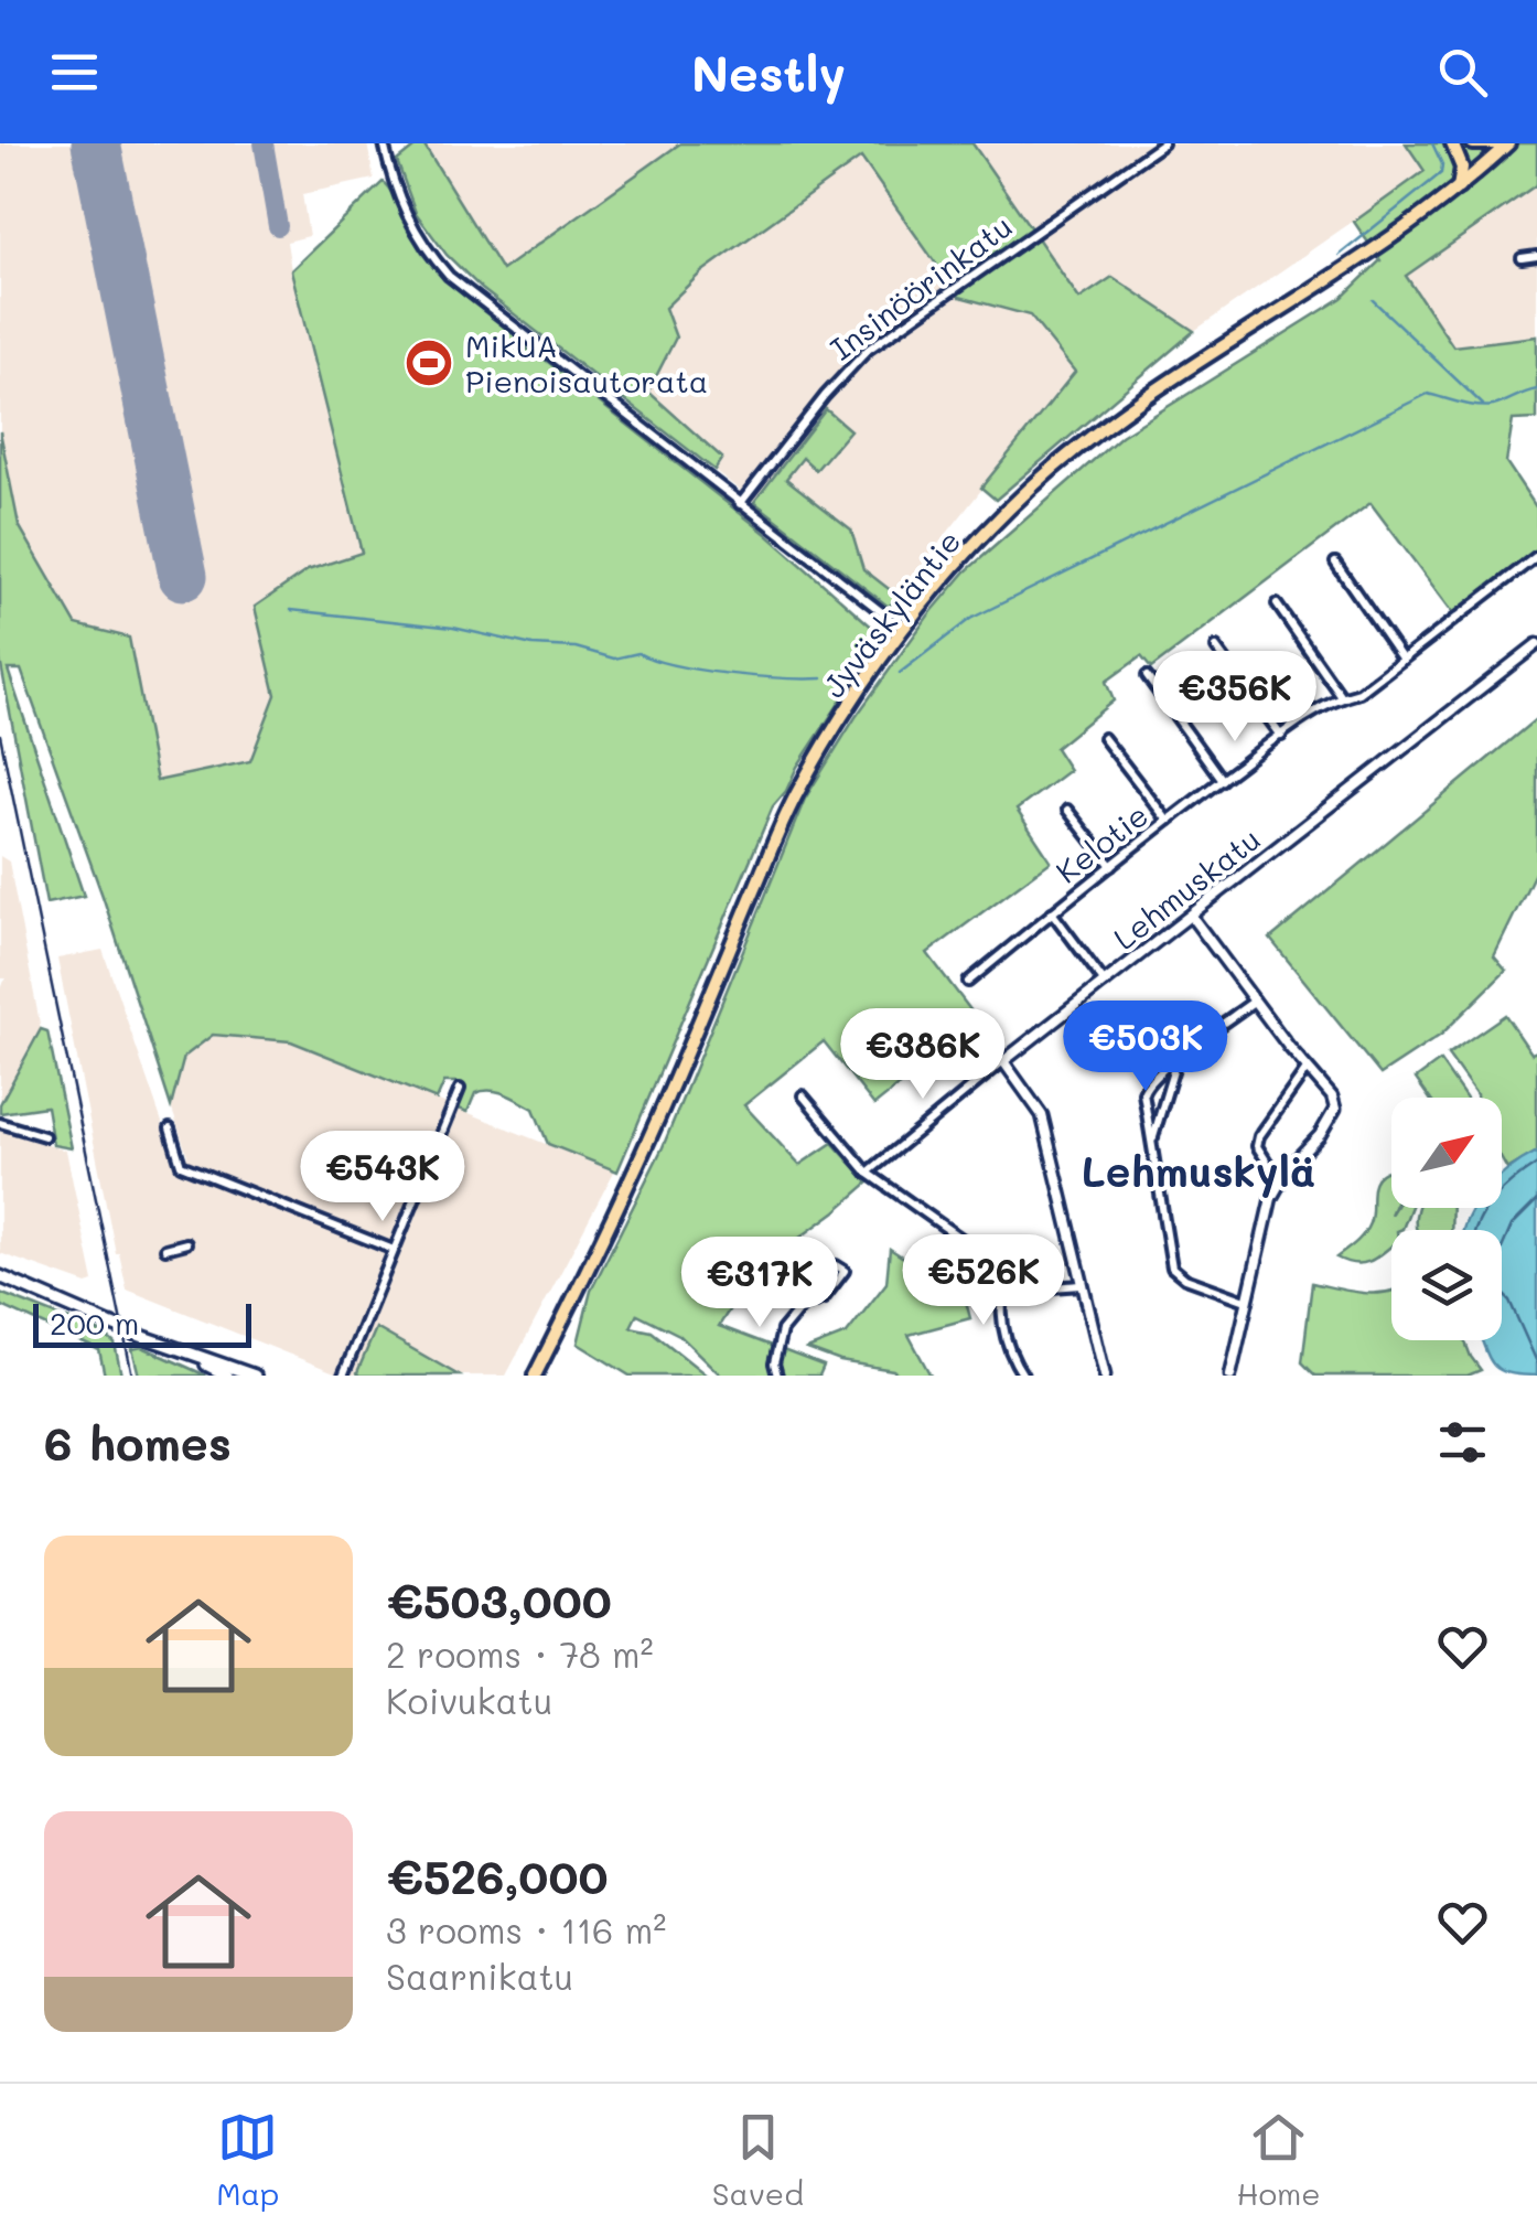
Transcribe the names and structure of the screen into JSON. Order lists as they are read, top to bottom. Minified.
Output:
{"streets":{"highway":["Jyväskyläntie"],"street":["Insinöörinkatu","Kelotie","Lehmuskatu"]},"districts":["Lehmuskylä"],"places":{"sports":["MikUA Pienoisautorata"]},"scale_bar":"200 m","north":"top right","page":{"header":"Nestly","price":["€356K","€503K","€386K","€543K","€526K","€317K"],"scale":"200 m","heading":"6 homes","list":[{"name":"€503,000","note":"2 rooms · 78 m² · Koivukatu"},{"name":"€526,000","note":"3 rooms · 116 m² · Saarnikatu"}],"tabs":["Map","Saved","Home"]}}
